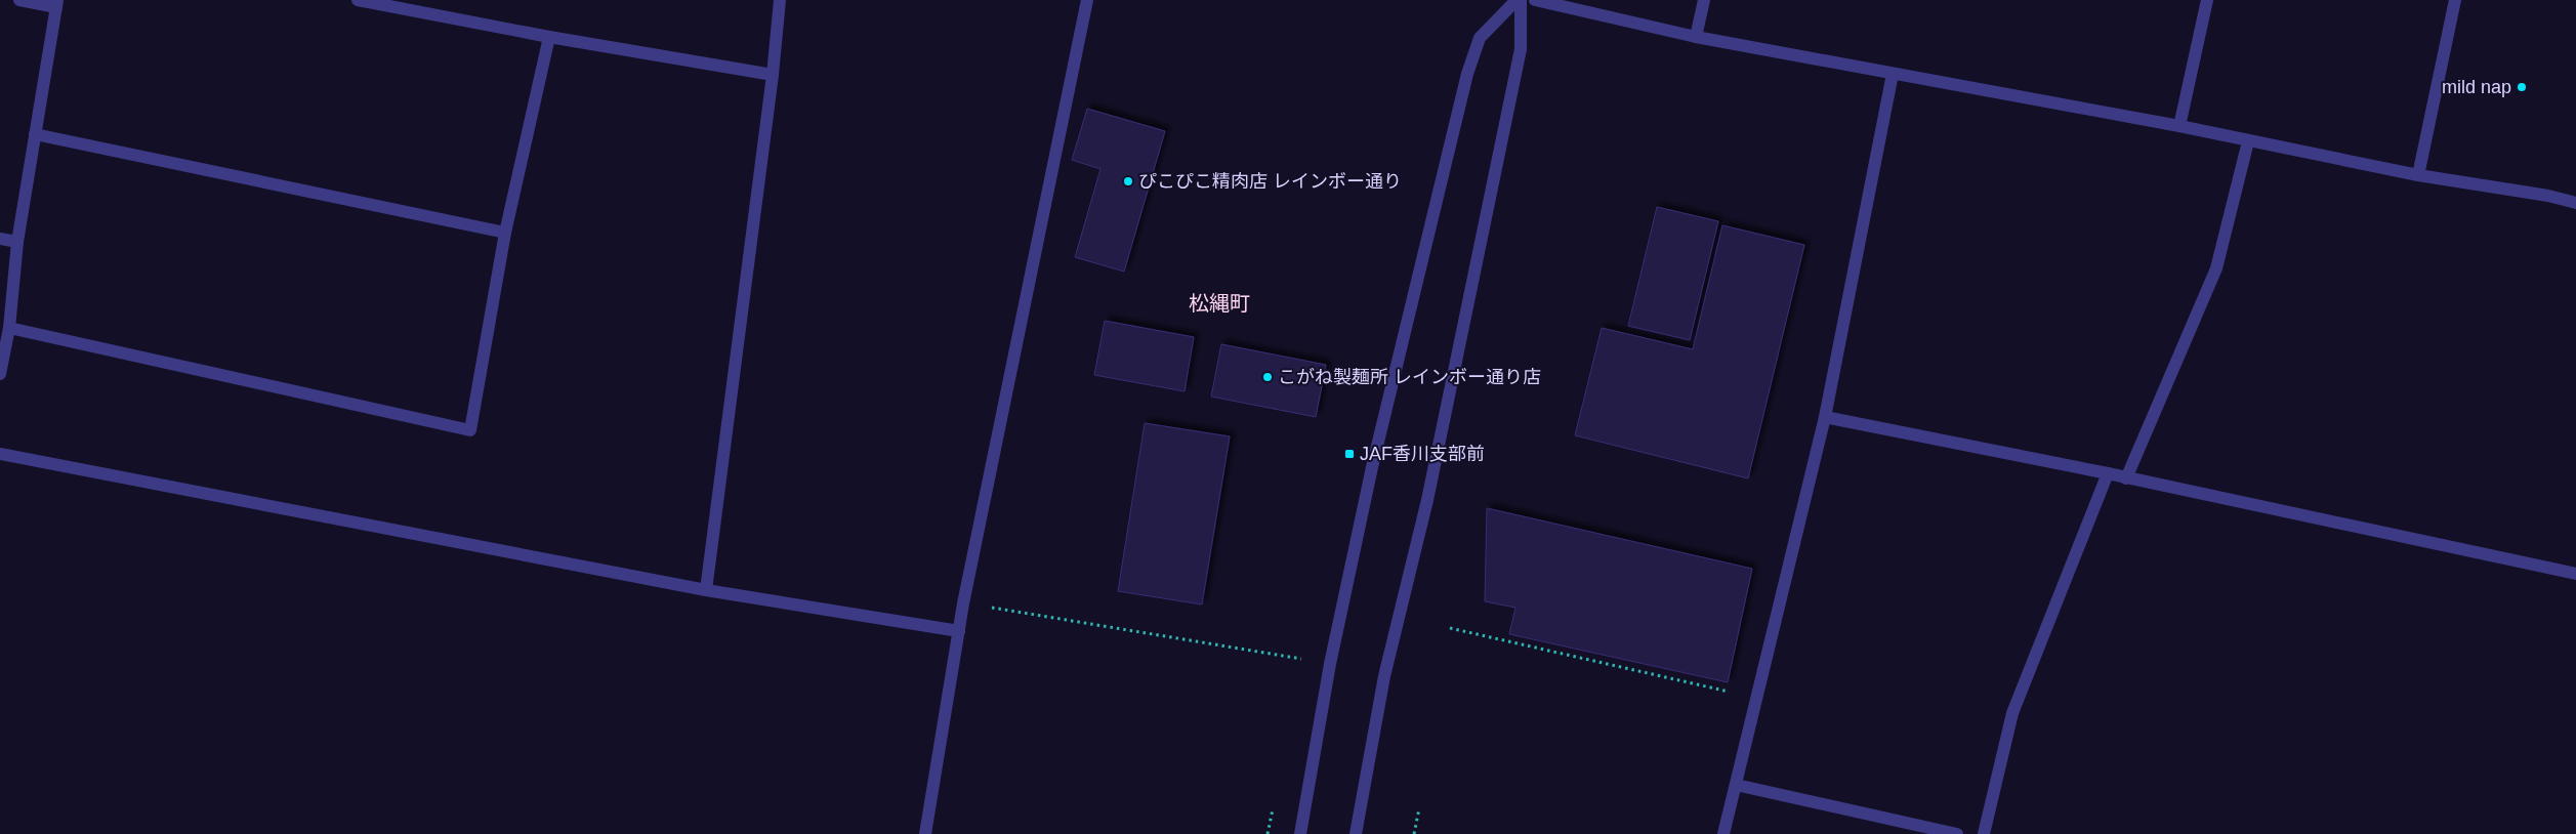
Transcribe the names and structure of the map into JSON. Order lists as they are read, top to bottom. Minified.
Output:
{"districts":["松縄町"],"places":{"other":["mild nap","ぴこぴこ精肉店 レインボー通り","こがね製麺所 レインボー通り店"],"transit":["JAF香川支部前"]}}
